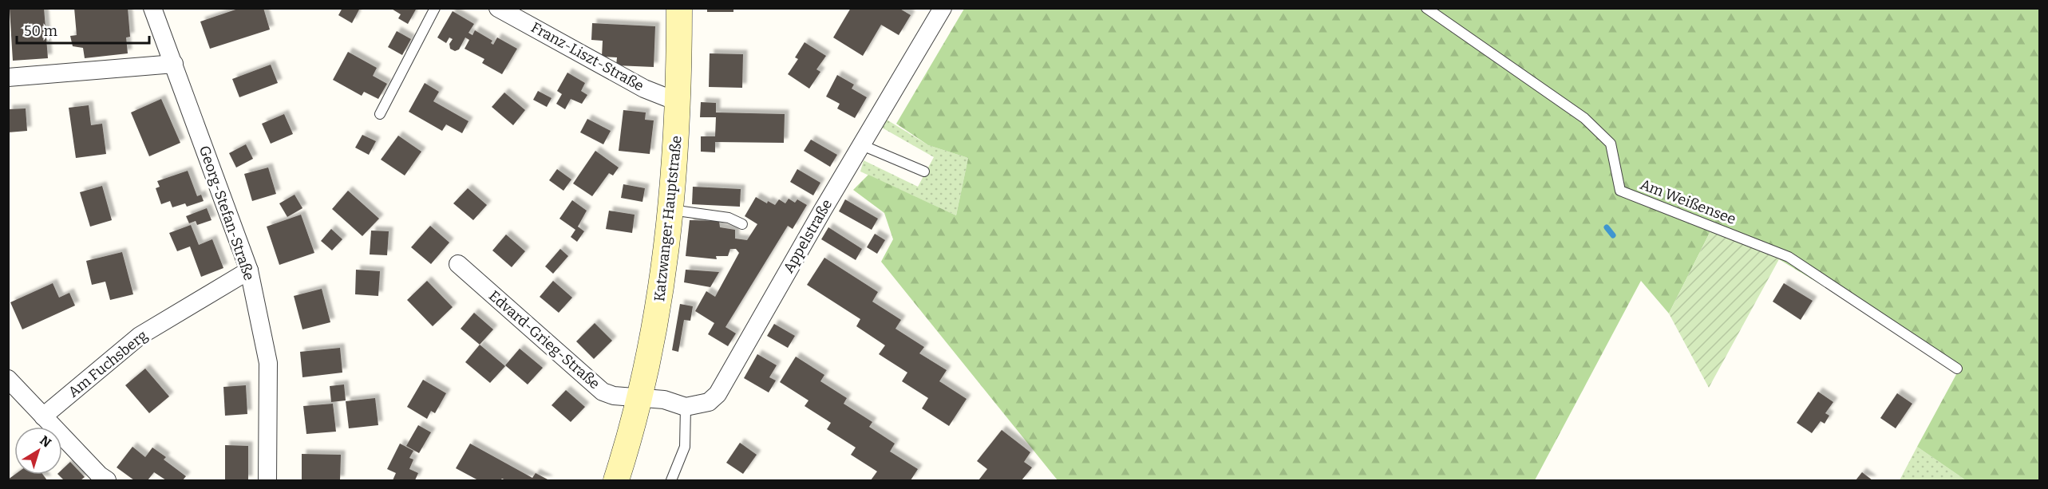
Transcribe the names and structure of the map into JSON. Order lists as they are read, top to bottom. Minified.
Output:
{"streets":{"main road":["Katzwanger Hauptstraße"],"street":["Franz-Liszt-Straße","Georg-Stefan-Straße","Appelstraße","Edvard-Grieg-Straße","Am Fuchsberg"],"lane":["Am Weißensee"]},"crossings":[["Franz-Liszt-Straße","Katzwanger Hauptstraße"],["Georg-Stefan-Straße","Am Fuchsberg"],["Katzwanger Hauptstraße","Appelstraße"],["Katzwanger Hauptstraße","Edvard-Grieg-Straße"],["Appelstraße","Edvard-Grieg-Straße"]],"scale_bar":"50 m","north":"top right"}
